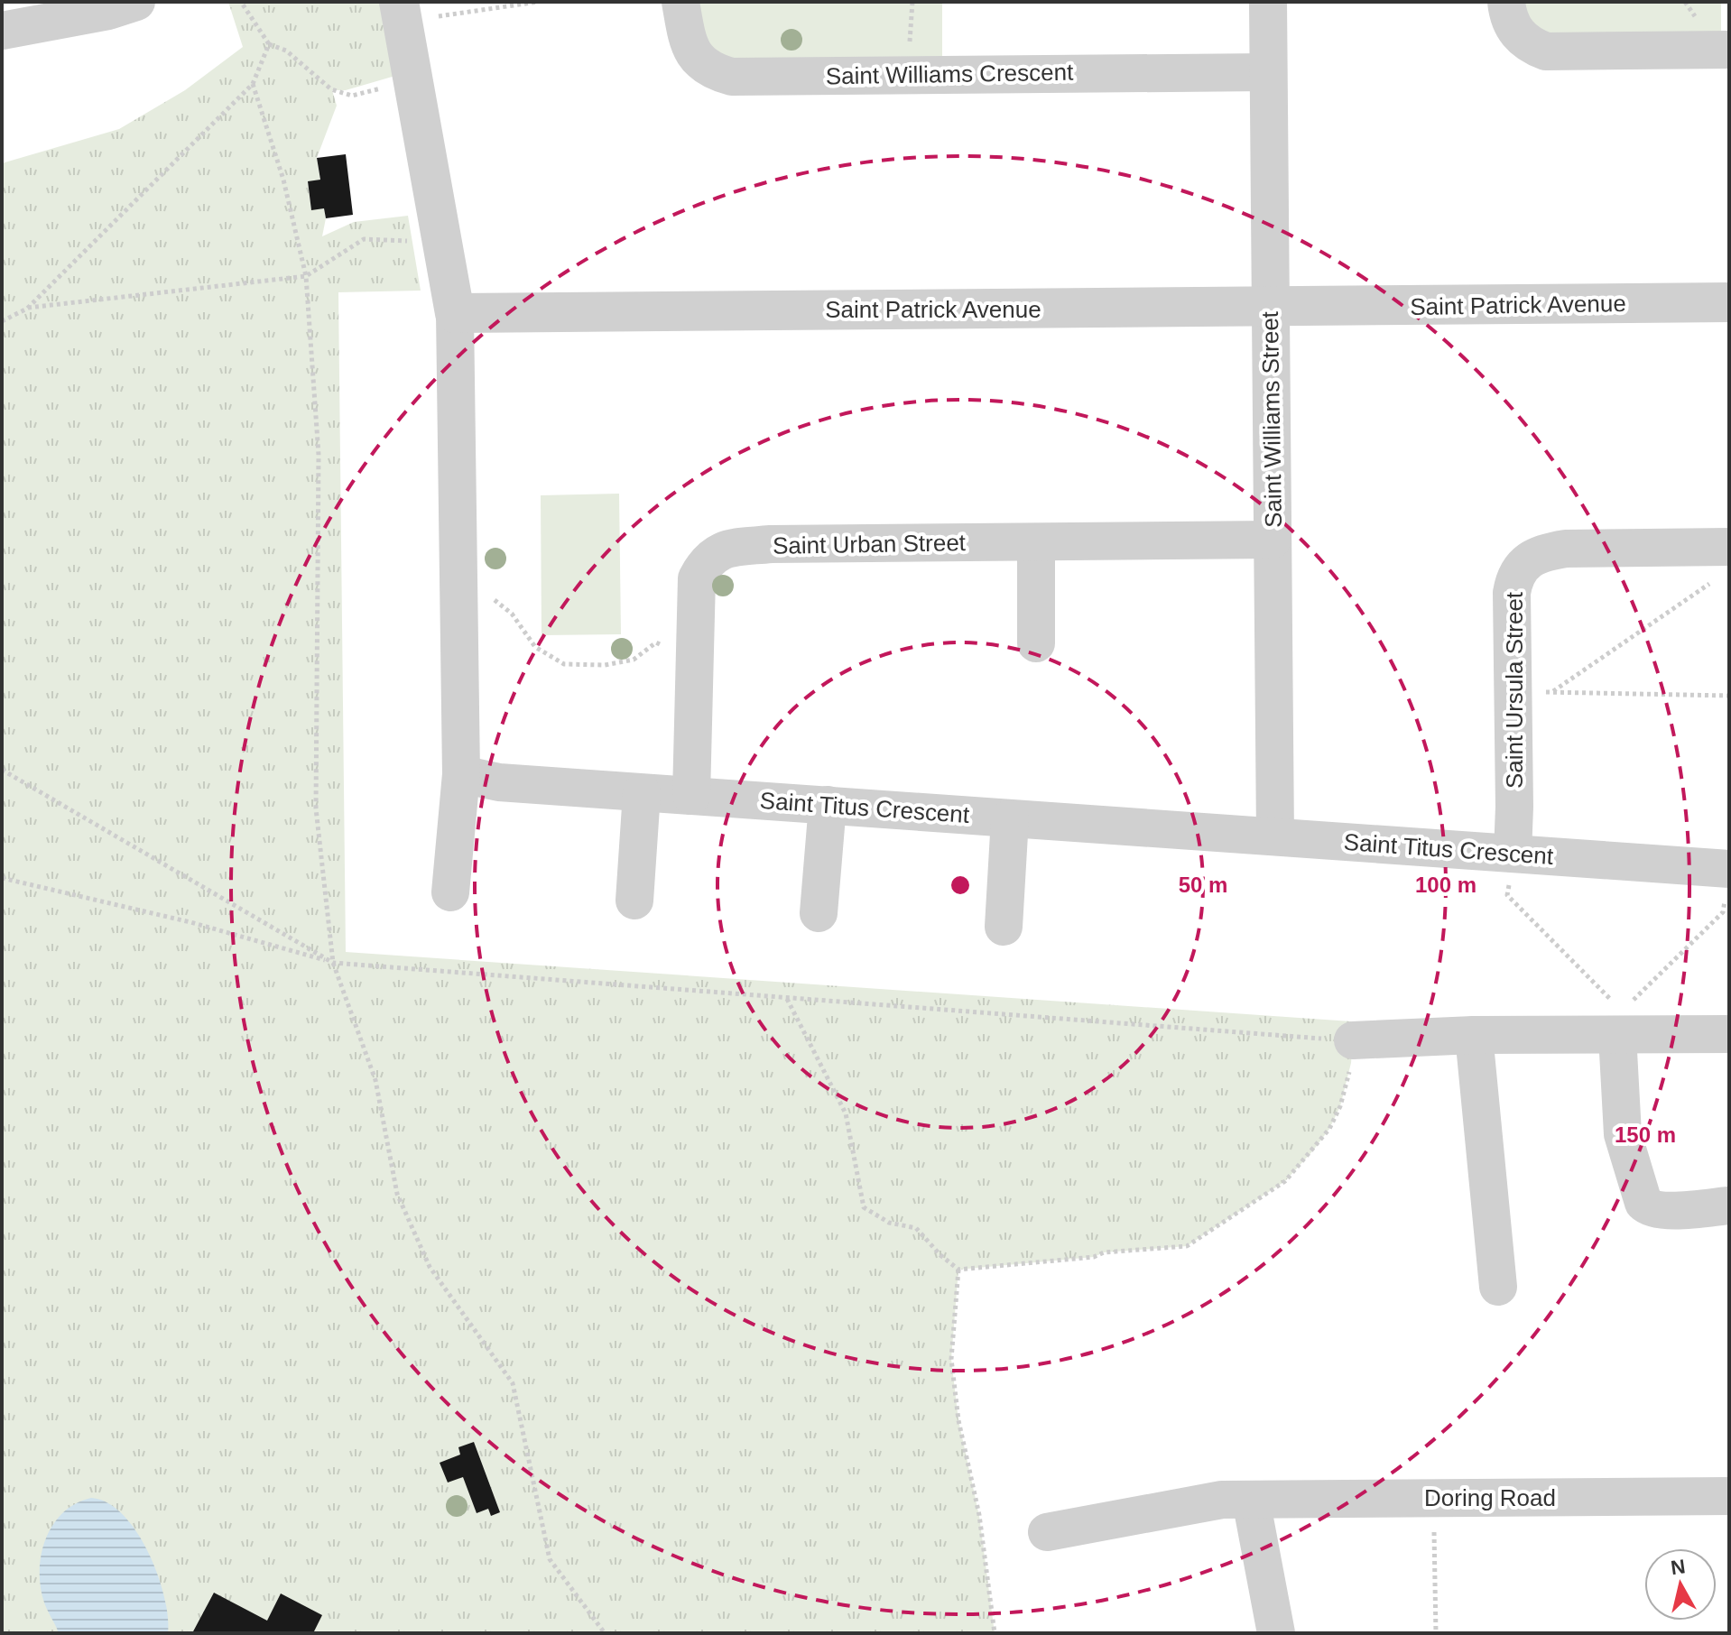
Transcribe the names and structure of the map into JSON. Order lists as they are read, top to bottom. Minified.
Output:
{"streets":{"street":["Saint Williams Crescent","Saint Patrick Avenue","Saint Williams Street","Saint Urban Street","Saint Ursula Street","Saint Titus Crescent","Doring Road"]},"crossings":[["Saint Williams Crescent","Saint Williams Street"],["Saint Patrick Avenue","Saint Williams Street"],["Saint Williams Street","Saint Urban Street"],["Saint Williams Street","Saint Titus Crescent"],["Saint Urban Street","Saint Titus Crescent"],["Saint Ursula Street","Saint Titus Crescent"]],"north":"top","rings":["50 m","100 m","150 m"]}
